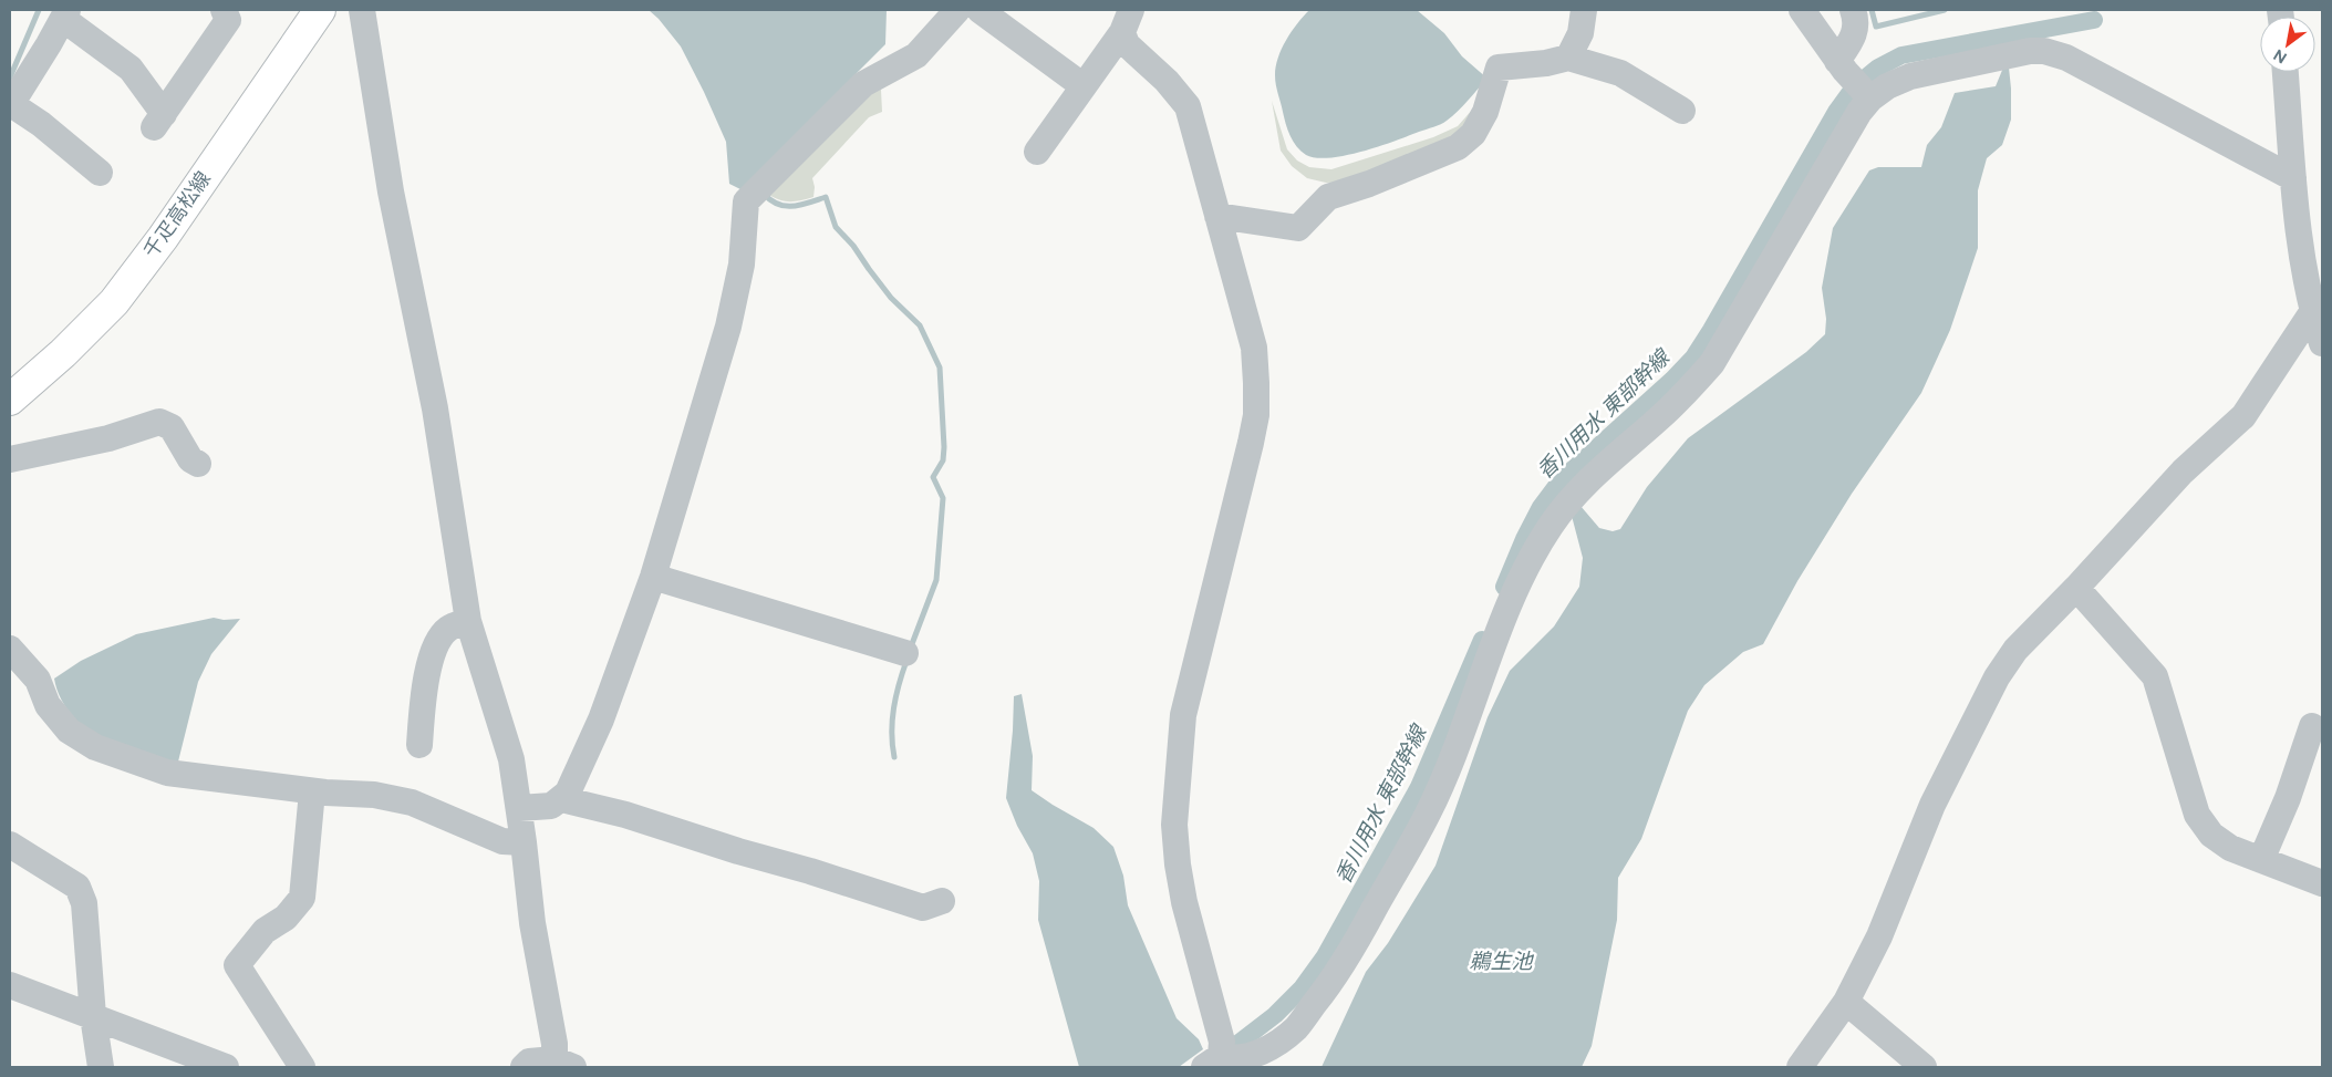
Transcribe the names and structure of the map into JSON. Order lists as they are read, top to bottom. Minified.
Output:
{"streets":{"main road":["千疋高松線"]},"water":["香川用水 東部幹線","鵜生池"],"north":"bottom left"}
